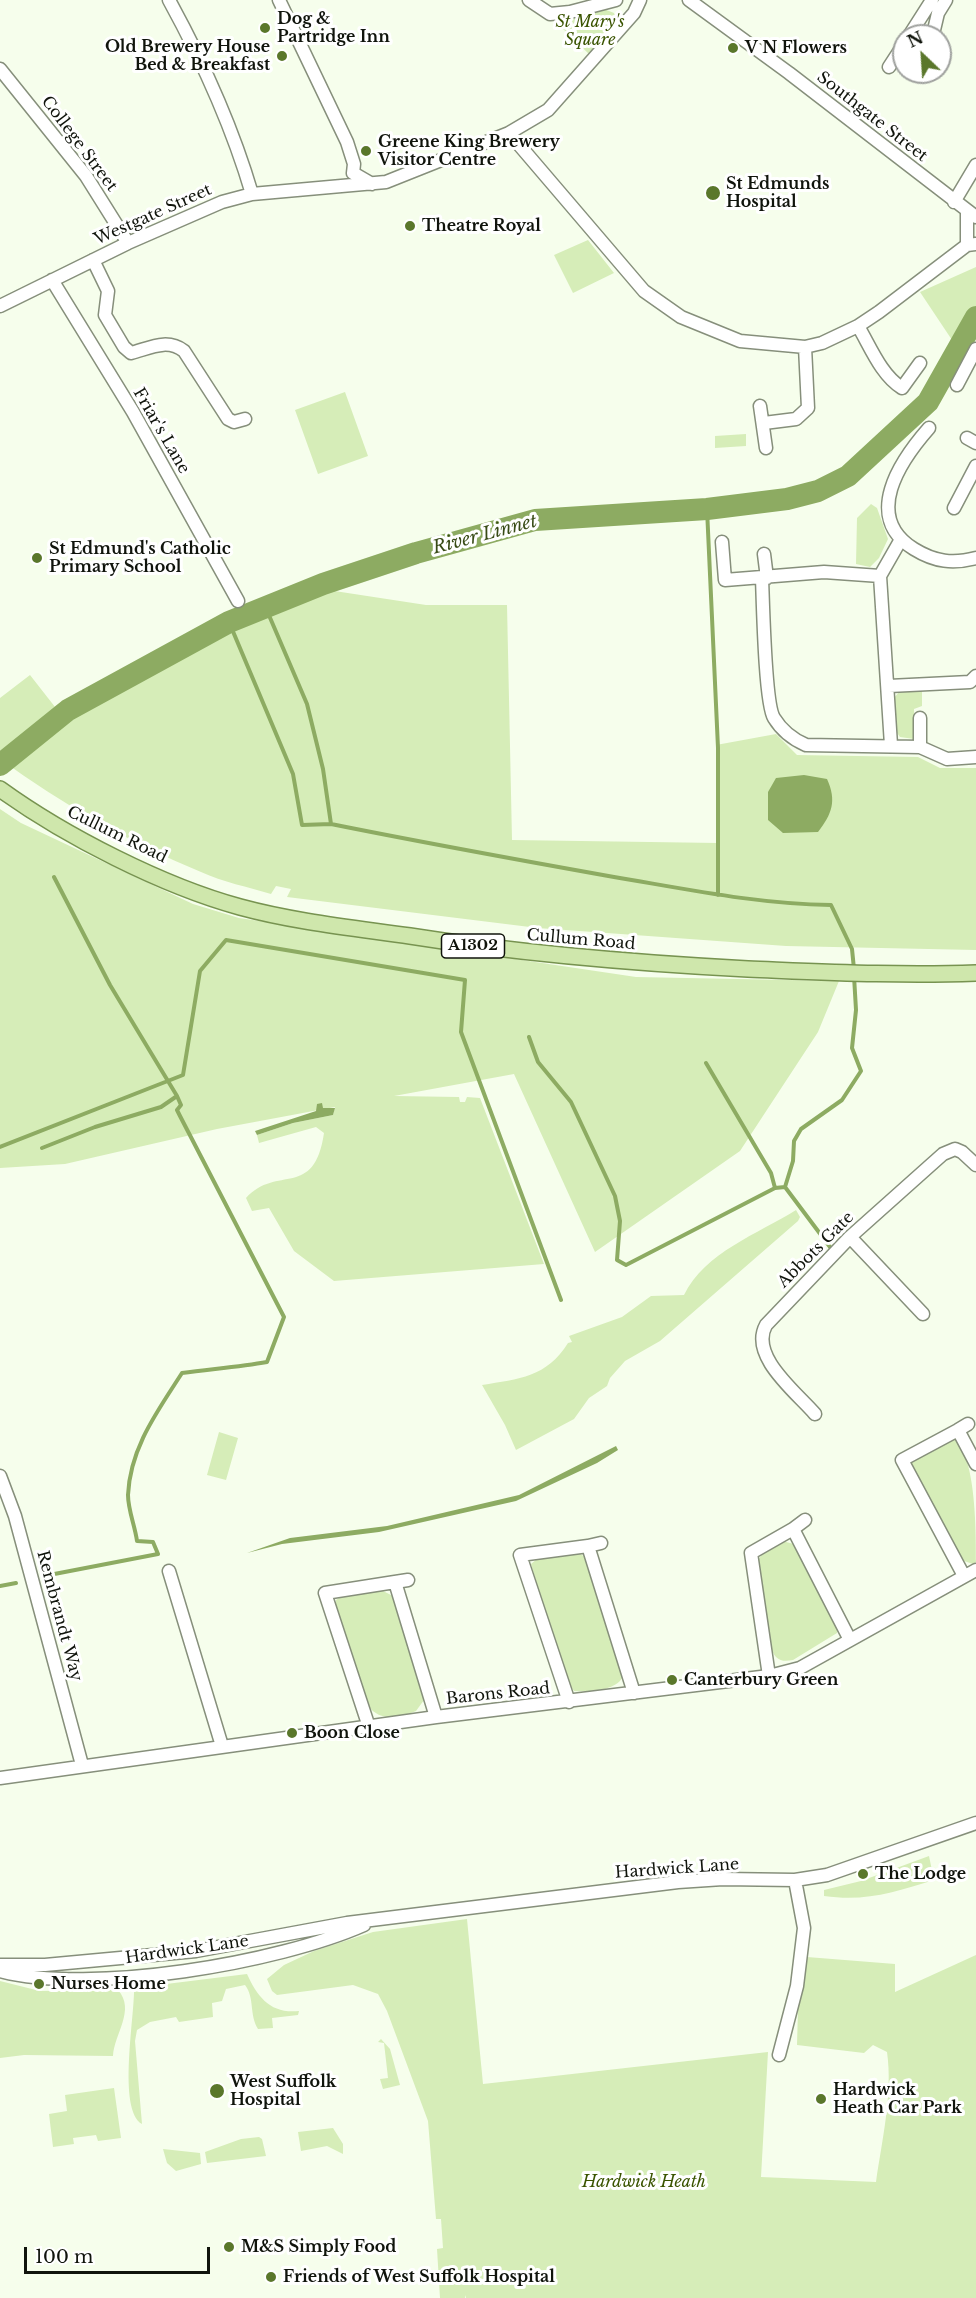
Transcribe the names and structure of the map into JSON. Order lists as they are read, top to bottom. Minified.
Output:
{"streets":{"main road":["Cullum Road","A1302"],"street":["Southgate Street","College Street","Westgate Street","Friar's Lane","Abbots Gate","Rembrandt Way","Barons Road","Hardwick Lane"]},"crossings":[["College Street","Westgate Street"],["Westgate Street","Friar's Lane"],["Rembrandt Way","Barons Road"]],"water":["River Linnet"],"parks":["St Mary's Square","Hardwick Heath"],"places":["Dog & Partridge Inn","V N Flowers","Old Brewery House Bed & Breakfast","Greene King Brewery Visitor Centre","St Edmunds Hospital","Theatre Royal","St Edmund's Catholic Primary School","Canterbury Green","Boon Close","The Lodge","Nurses Home","West Suffolk Hospital","Hardwick Heath Car Park","M&S Simply Food","Friends of West Suffolk Hospital"],"scale_bar":"100 m","north":"top left"}
